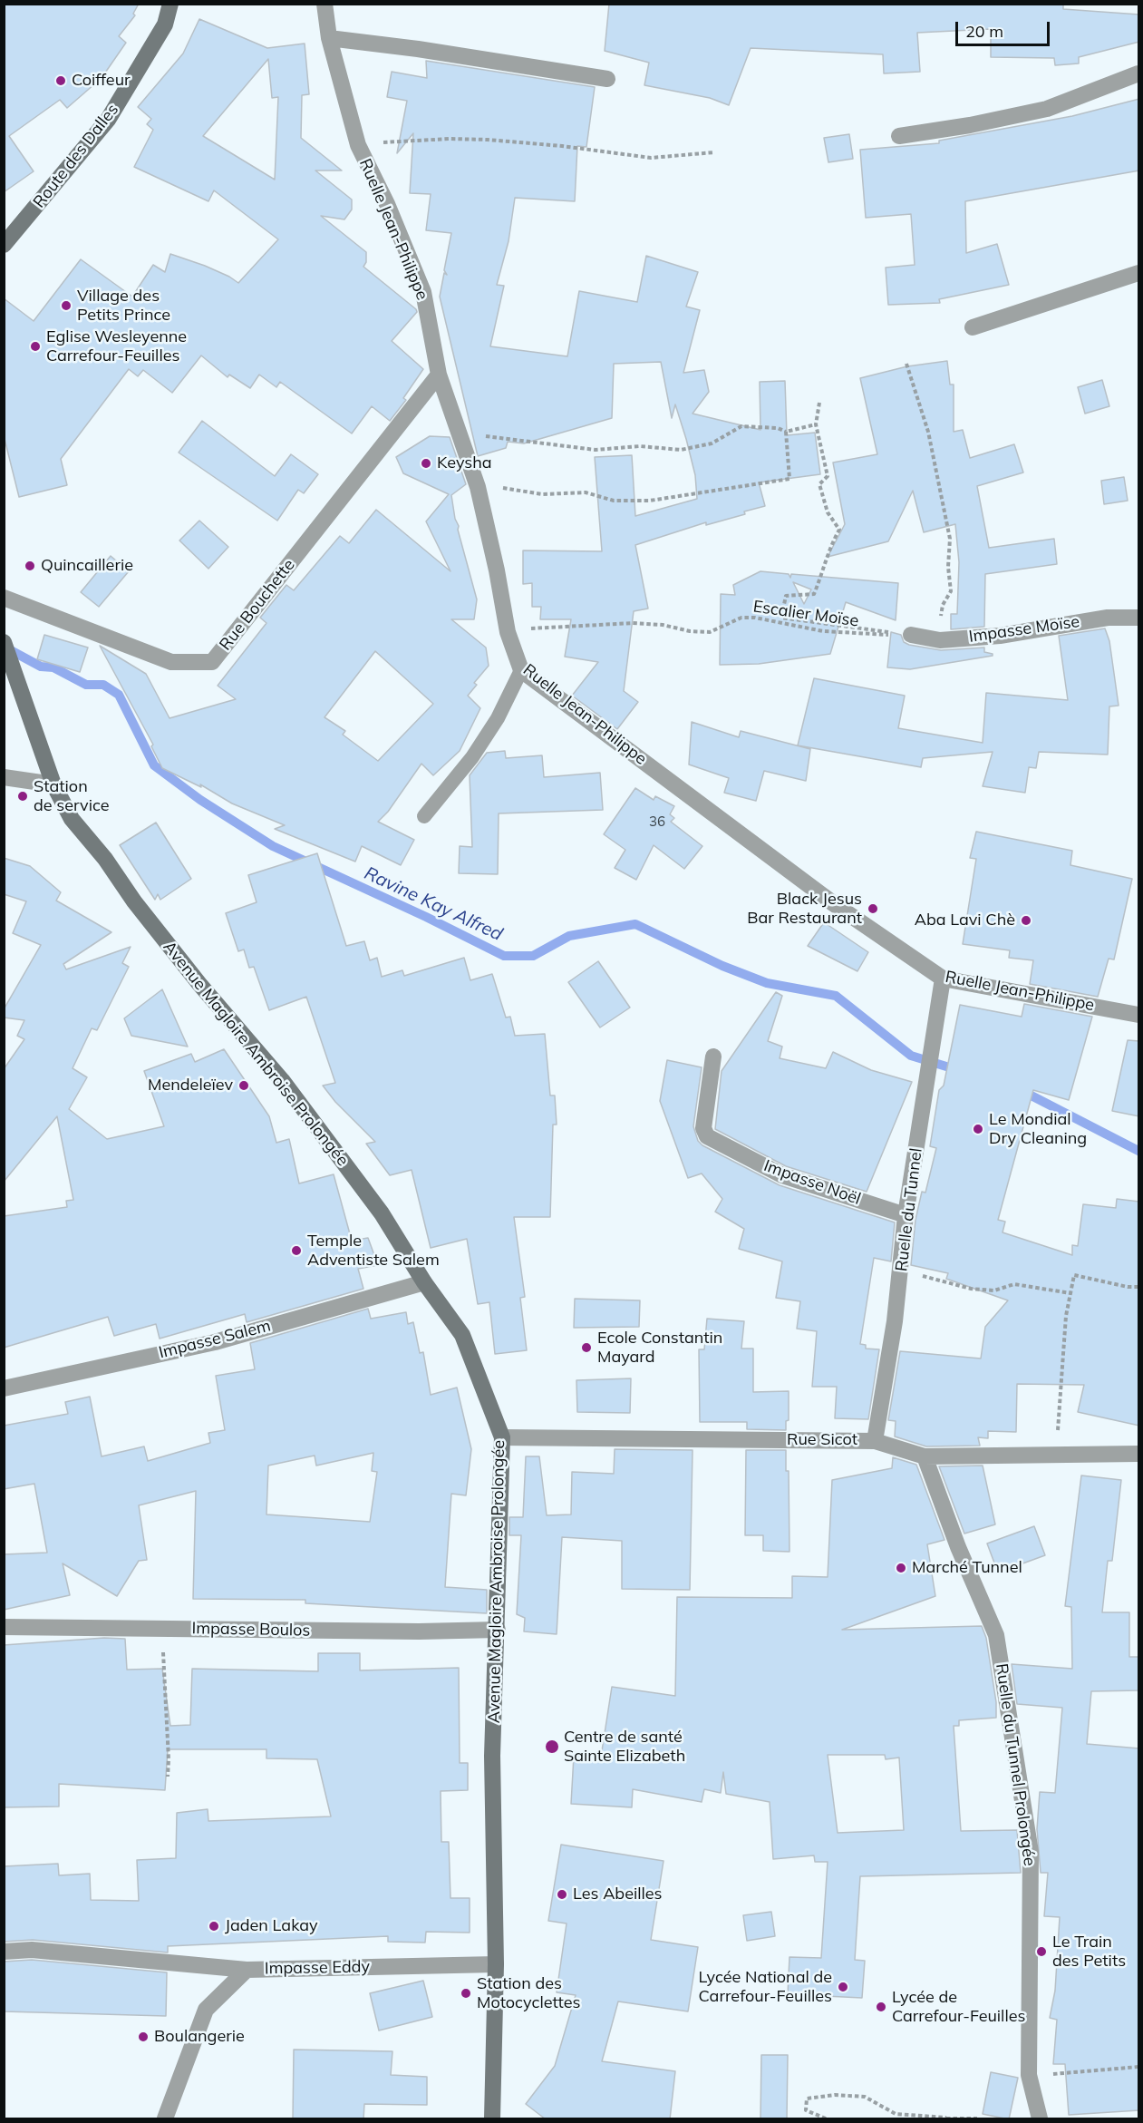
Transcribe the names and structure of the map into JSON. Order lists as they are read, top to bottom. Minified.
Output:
{"streets":{"street":["Route des Dalles","Ruelle Jean-Philippe","Rue Bouchette","Impasse Moïse","Avenue Magloire Ambroise Prolongée","Impasse Noël","Ruelle du Tunnel","Impasse Salem","Rue Sicot","Impasse Boulos","Ruelle du Tunnel Prolongée","Impasse Eddy"],"path":["Escalier Moïse"]},"crossings":[["Ruelle Jean-Philippe","Rue Bouchette"],["Ruelle Jean-Philippe","Escalier Moïse"],["Ruelle Jean-Philippe","Ruelle du Tunnel"],["Escalier Moïse","Impasse Moïse"],["Avenue Magloire Ambroise Prolongée","Impasse Salem"],["Avenue Magloire Ambroise Prolongée","Rue Sicot"],["Avenue Magloire Ambroise Prolongée","Impasse Boulos"],["Avenue Magloire Ambroise Prolongée","Impasse Eddy"],["Impasse Noël","Ruelle du Tunnel"],["Ruelle du Tunnel","Rue Sicot"],["Rue Sicot","Ruelle du Tunnel Prolongée"]],"water":["Ravine Kay Alfred"],"places":["Coiffeur","Village des Petits Prince","Eglise Wesleyenne Carrefour-Feuilles","Keysha","Quincaillerie","Station de service","Black Jesus Bar Restaurant","Aba Lavi Chè","Mendeleïev","Le Mondial Dry Cleaning","Temple Adventiste Salem","Ecole Constantin Mayard","Marché Tunnel","Centre de santé Sainte Elizabeth","Les Abeilles","Jaden Lakay","Le Train des Petits","Lycée National de Carrefour-Feuilles","Station des Motocyclettes","Lycée de Carrefour-Feuilles","Boulangerie"],"house_numbers":["36"],"scale_bar":"20 m"}
